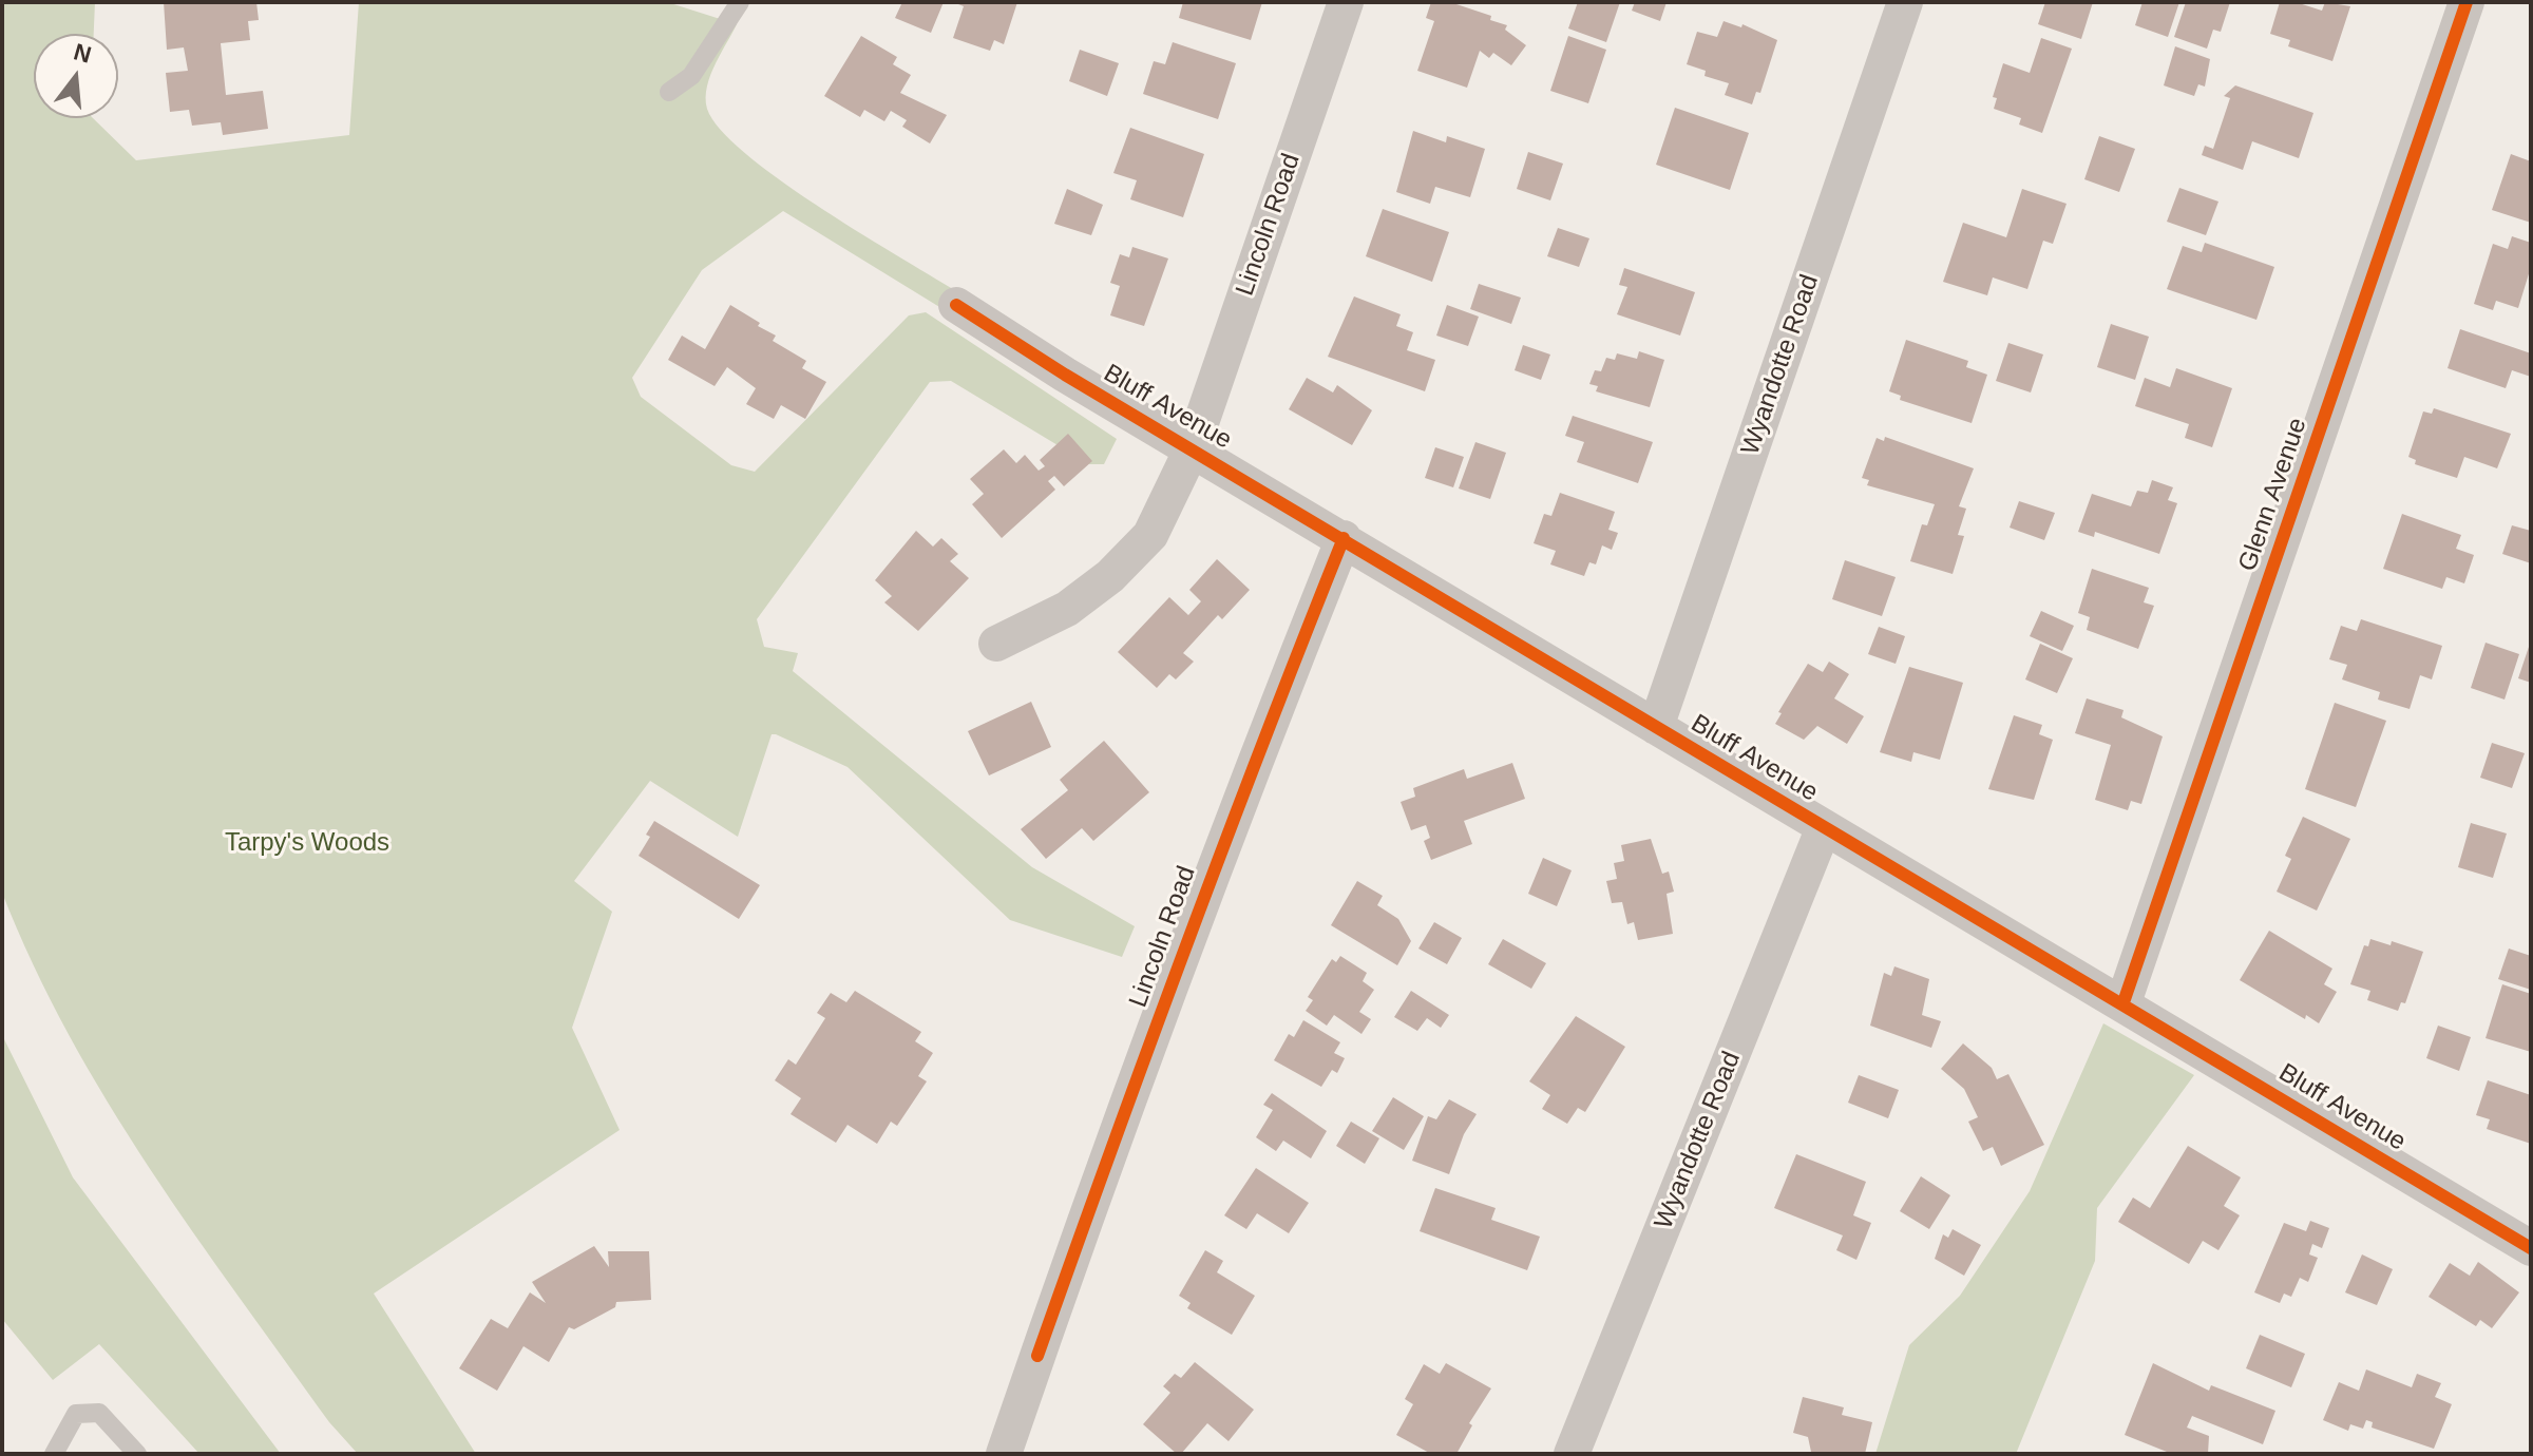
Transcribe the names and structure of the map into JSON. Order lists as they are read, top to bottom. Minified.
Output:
{"streets":{"street":["Lincoln Road","Wyandotte Road","Bluff Avenue","Glenn Avenue"]},"crossings":[["Lincoln Road","Bluff Avenue"],["Wyandotte Road","Bluff Avenue"],["Bluff Avenue","Glenn Avenue"]],"parks":["Tarpy's Woods"],"north":"top"}
